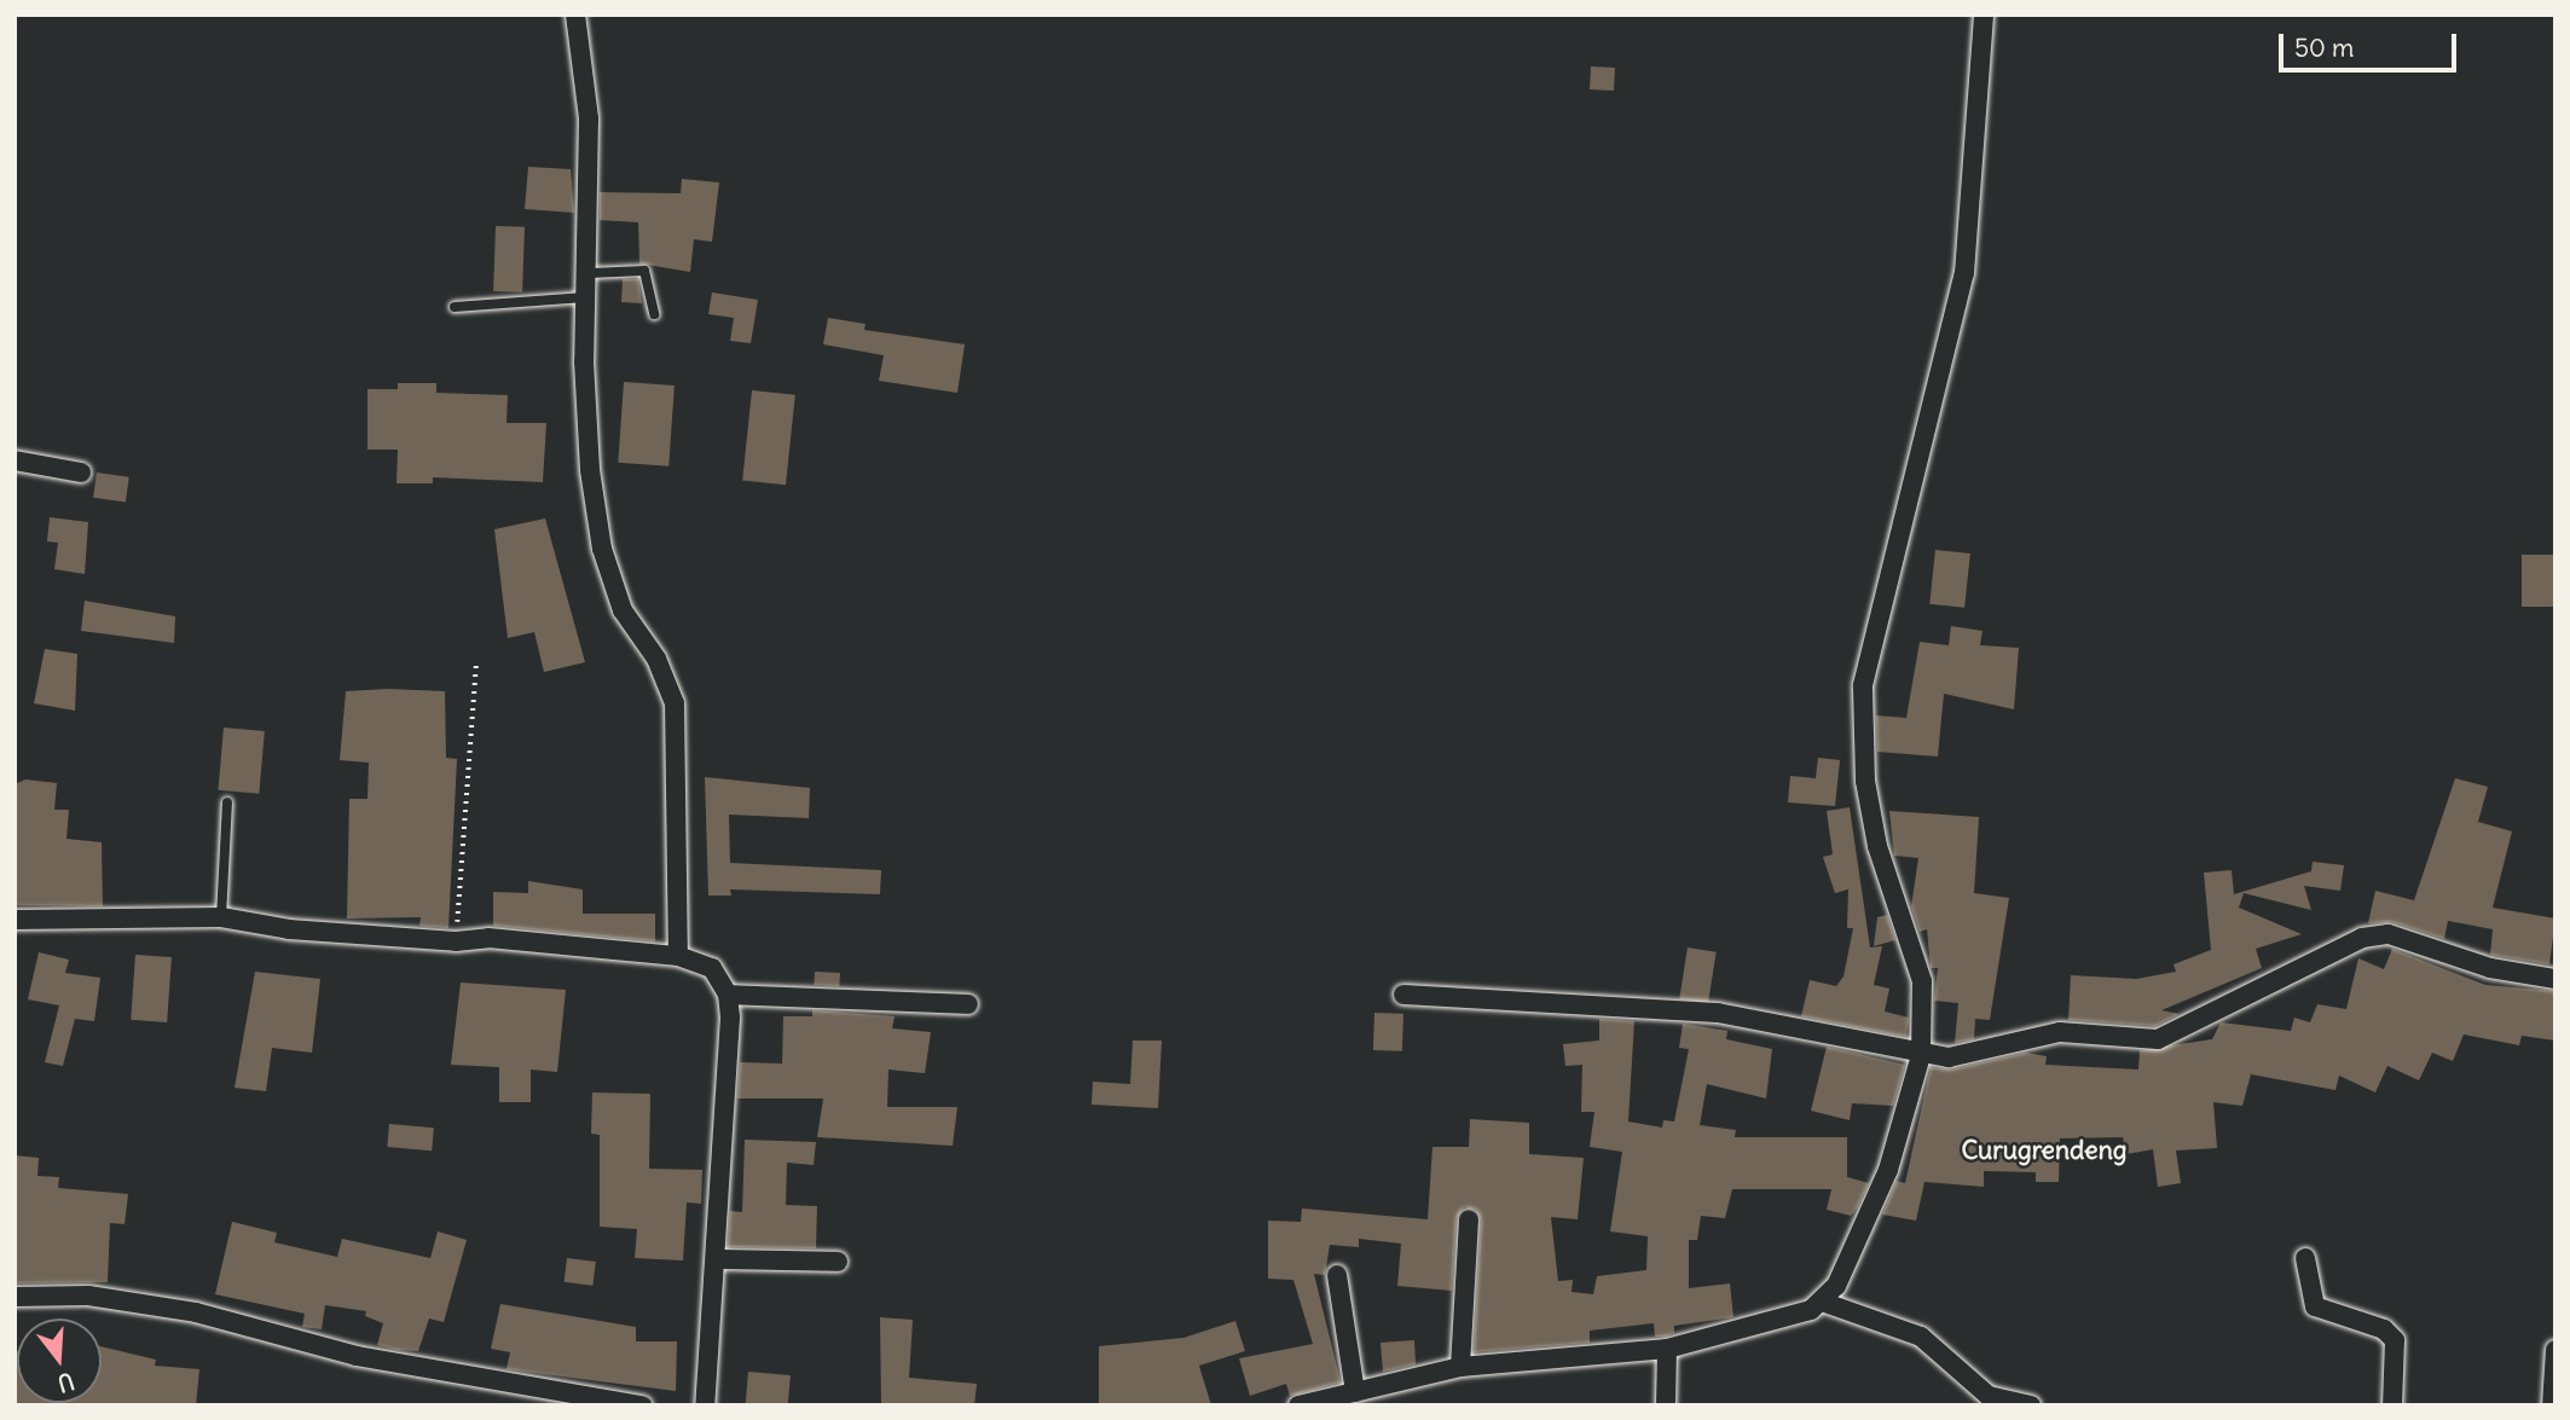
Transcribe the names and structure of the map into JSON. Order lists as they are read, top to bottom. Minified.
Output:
{"districts":["Curugrendeng"],"scale_bar":"50 m","north":"bottom"}
